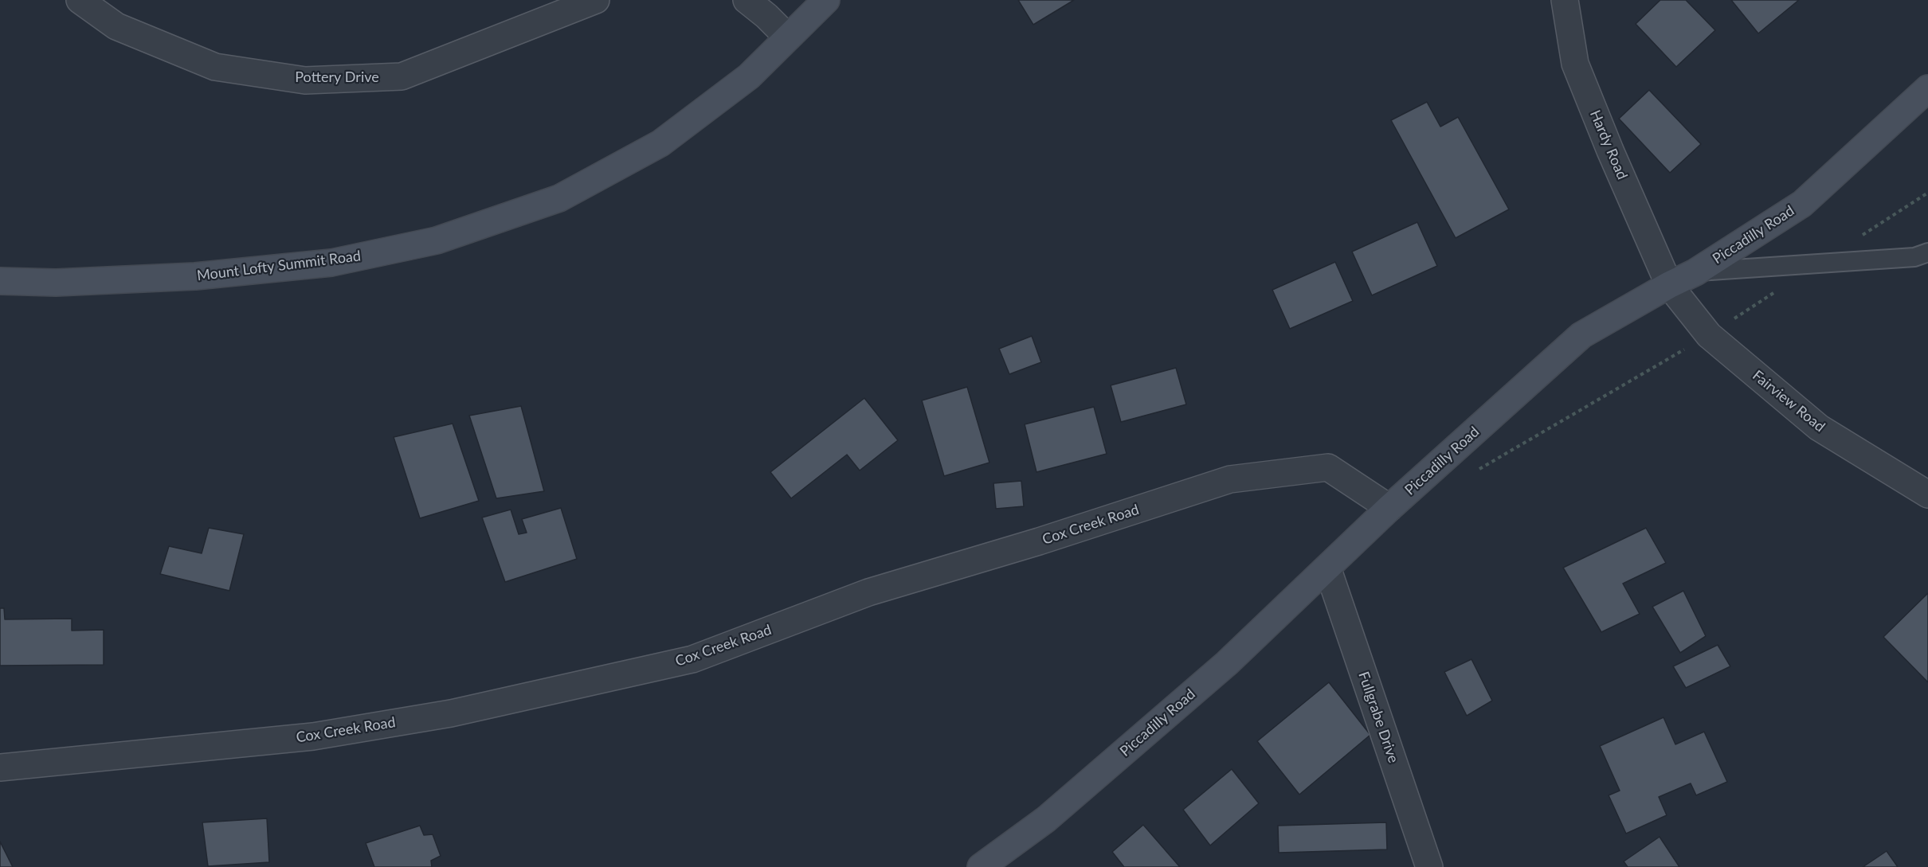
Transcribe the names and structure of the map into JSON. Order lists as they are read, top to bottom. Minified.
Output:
{"streets":{"main road":["Piccadilly Road","Mount Lofty Summit Road"],"street":["Pottery Drive","Hardy Road","Fairview Road","Cox Creek Road","Fullgrabe Drive"]},"crossings":[["Hardy Road","Piccadilly Road"],["Hardy Road","Fairview Road"],["Piccadilly Road","Fairview Road"],["Piccadilly Road","Cox Creek Road"],["Piccadilly Road","Fullgrabe Drive"]]}
